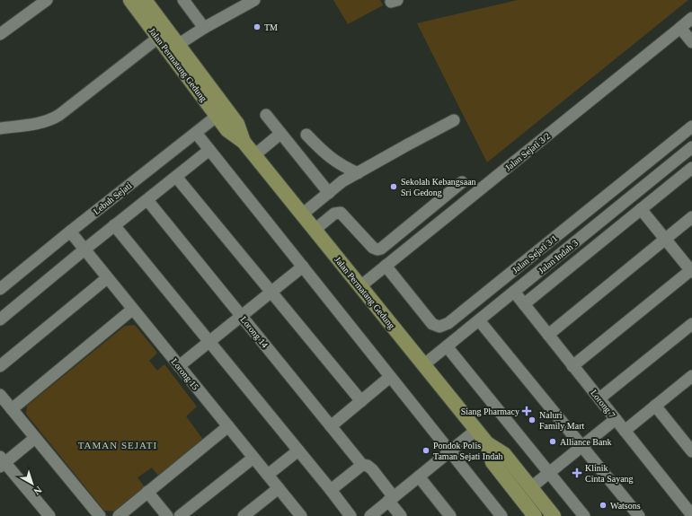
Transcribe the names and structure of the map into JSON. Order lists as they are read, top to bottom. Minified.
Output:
{"streets":{"main road":["Jalan Permatang Gedung"],"street":["Jalan Sejati 3/2","Lebuh Sejati","Jalan Sejati 3/1","Jalan Indah 3","Lorong 14","Lorong 15","Lorong 7"]},"crossings":[["Jalan Permatang Gedung","Jalan Sejati 3/2"],["Jalan Permatang Gedung","Lebuh Sejati"],["Jalan Permatang Gedung","Jalan Indah 3"],["Jalan Sejati 3/2","Jalan Sejati 3/1"],["Lebuh Sejati","Lorong 15"],["Jalan Indah 3","Lorong 7"]],"districts":["TAMAN SEJATI"],"places":{"other":["TM","Sekolah Kebangsaan Sri Gedong","Naluri Family Mart","Alliance Bank","Pondok Polis Taman Sejati Indah","Watsons"],"health":["Siang Pharmacy","Klinik Cinta Sayang"]},"north":"bottom right"}
